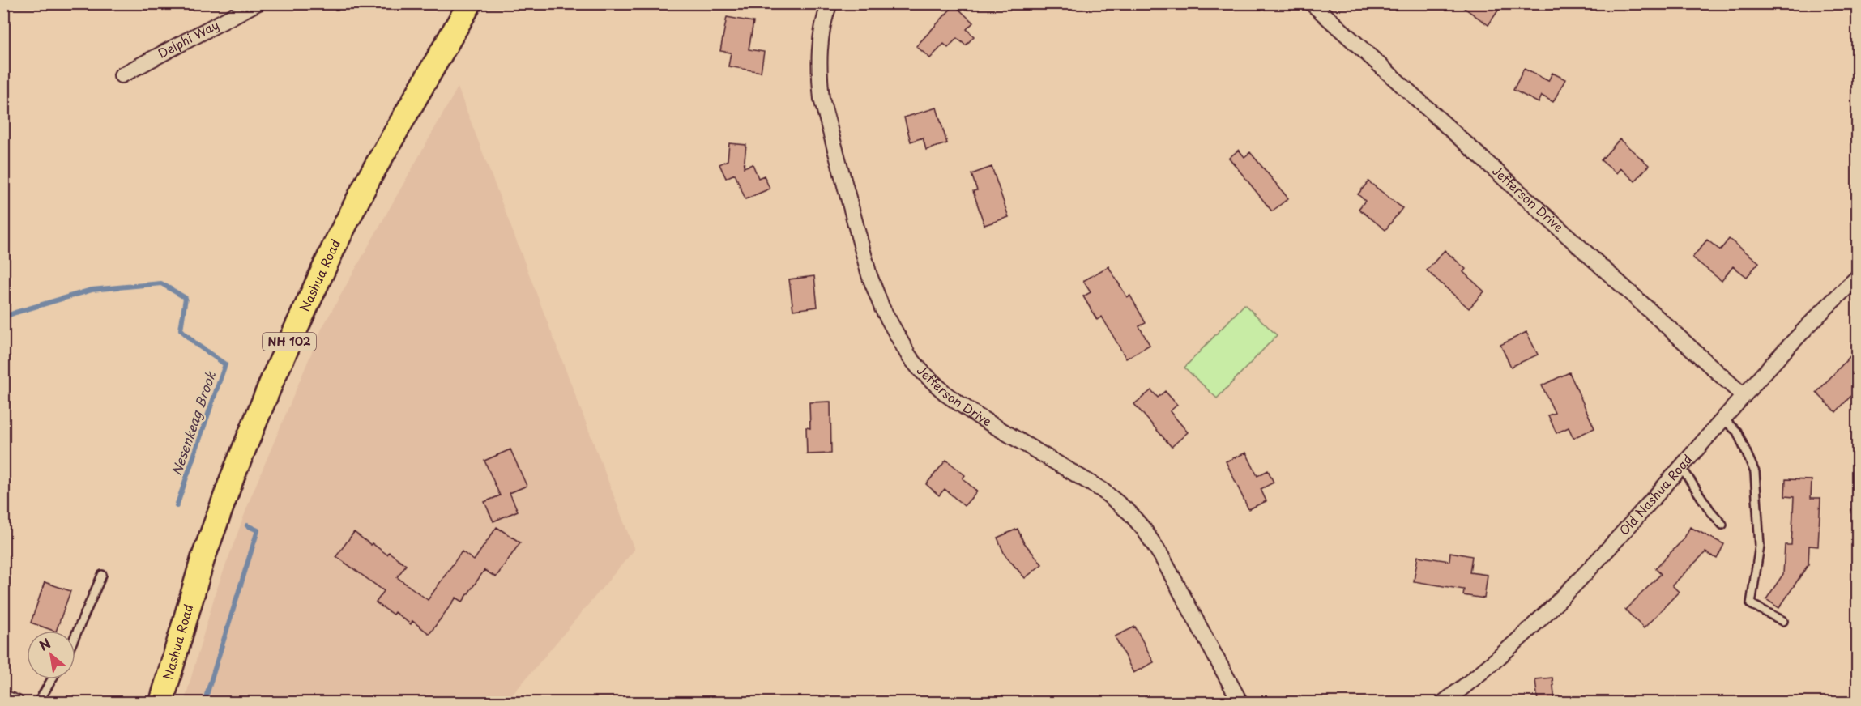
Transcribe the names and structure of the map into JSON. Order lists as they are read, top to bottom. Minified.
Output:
{"streets":{"main road":["Nashua Road","NH 102"],"street":["Delphi Way","Jefferson Drive","Old Nashua Road"]},"crossings":[["Jefferson Drive","Old Nashua Road"]],"water":["Nesenkeag Brook"],"north":"top left"}
